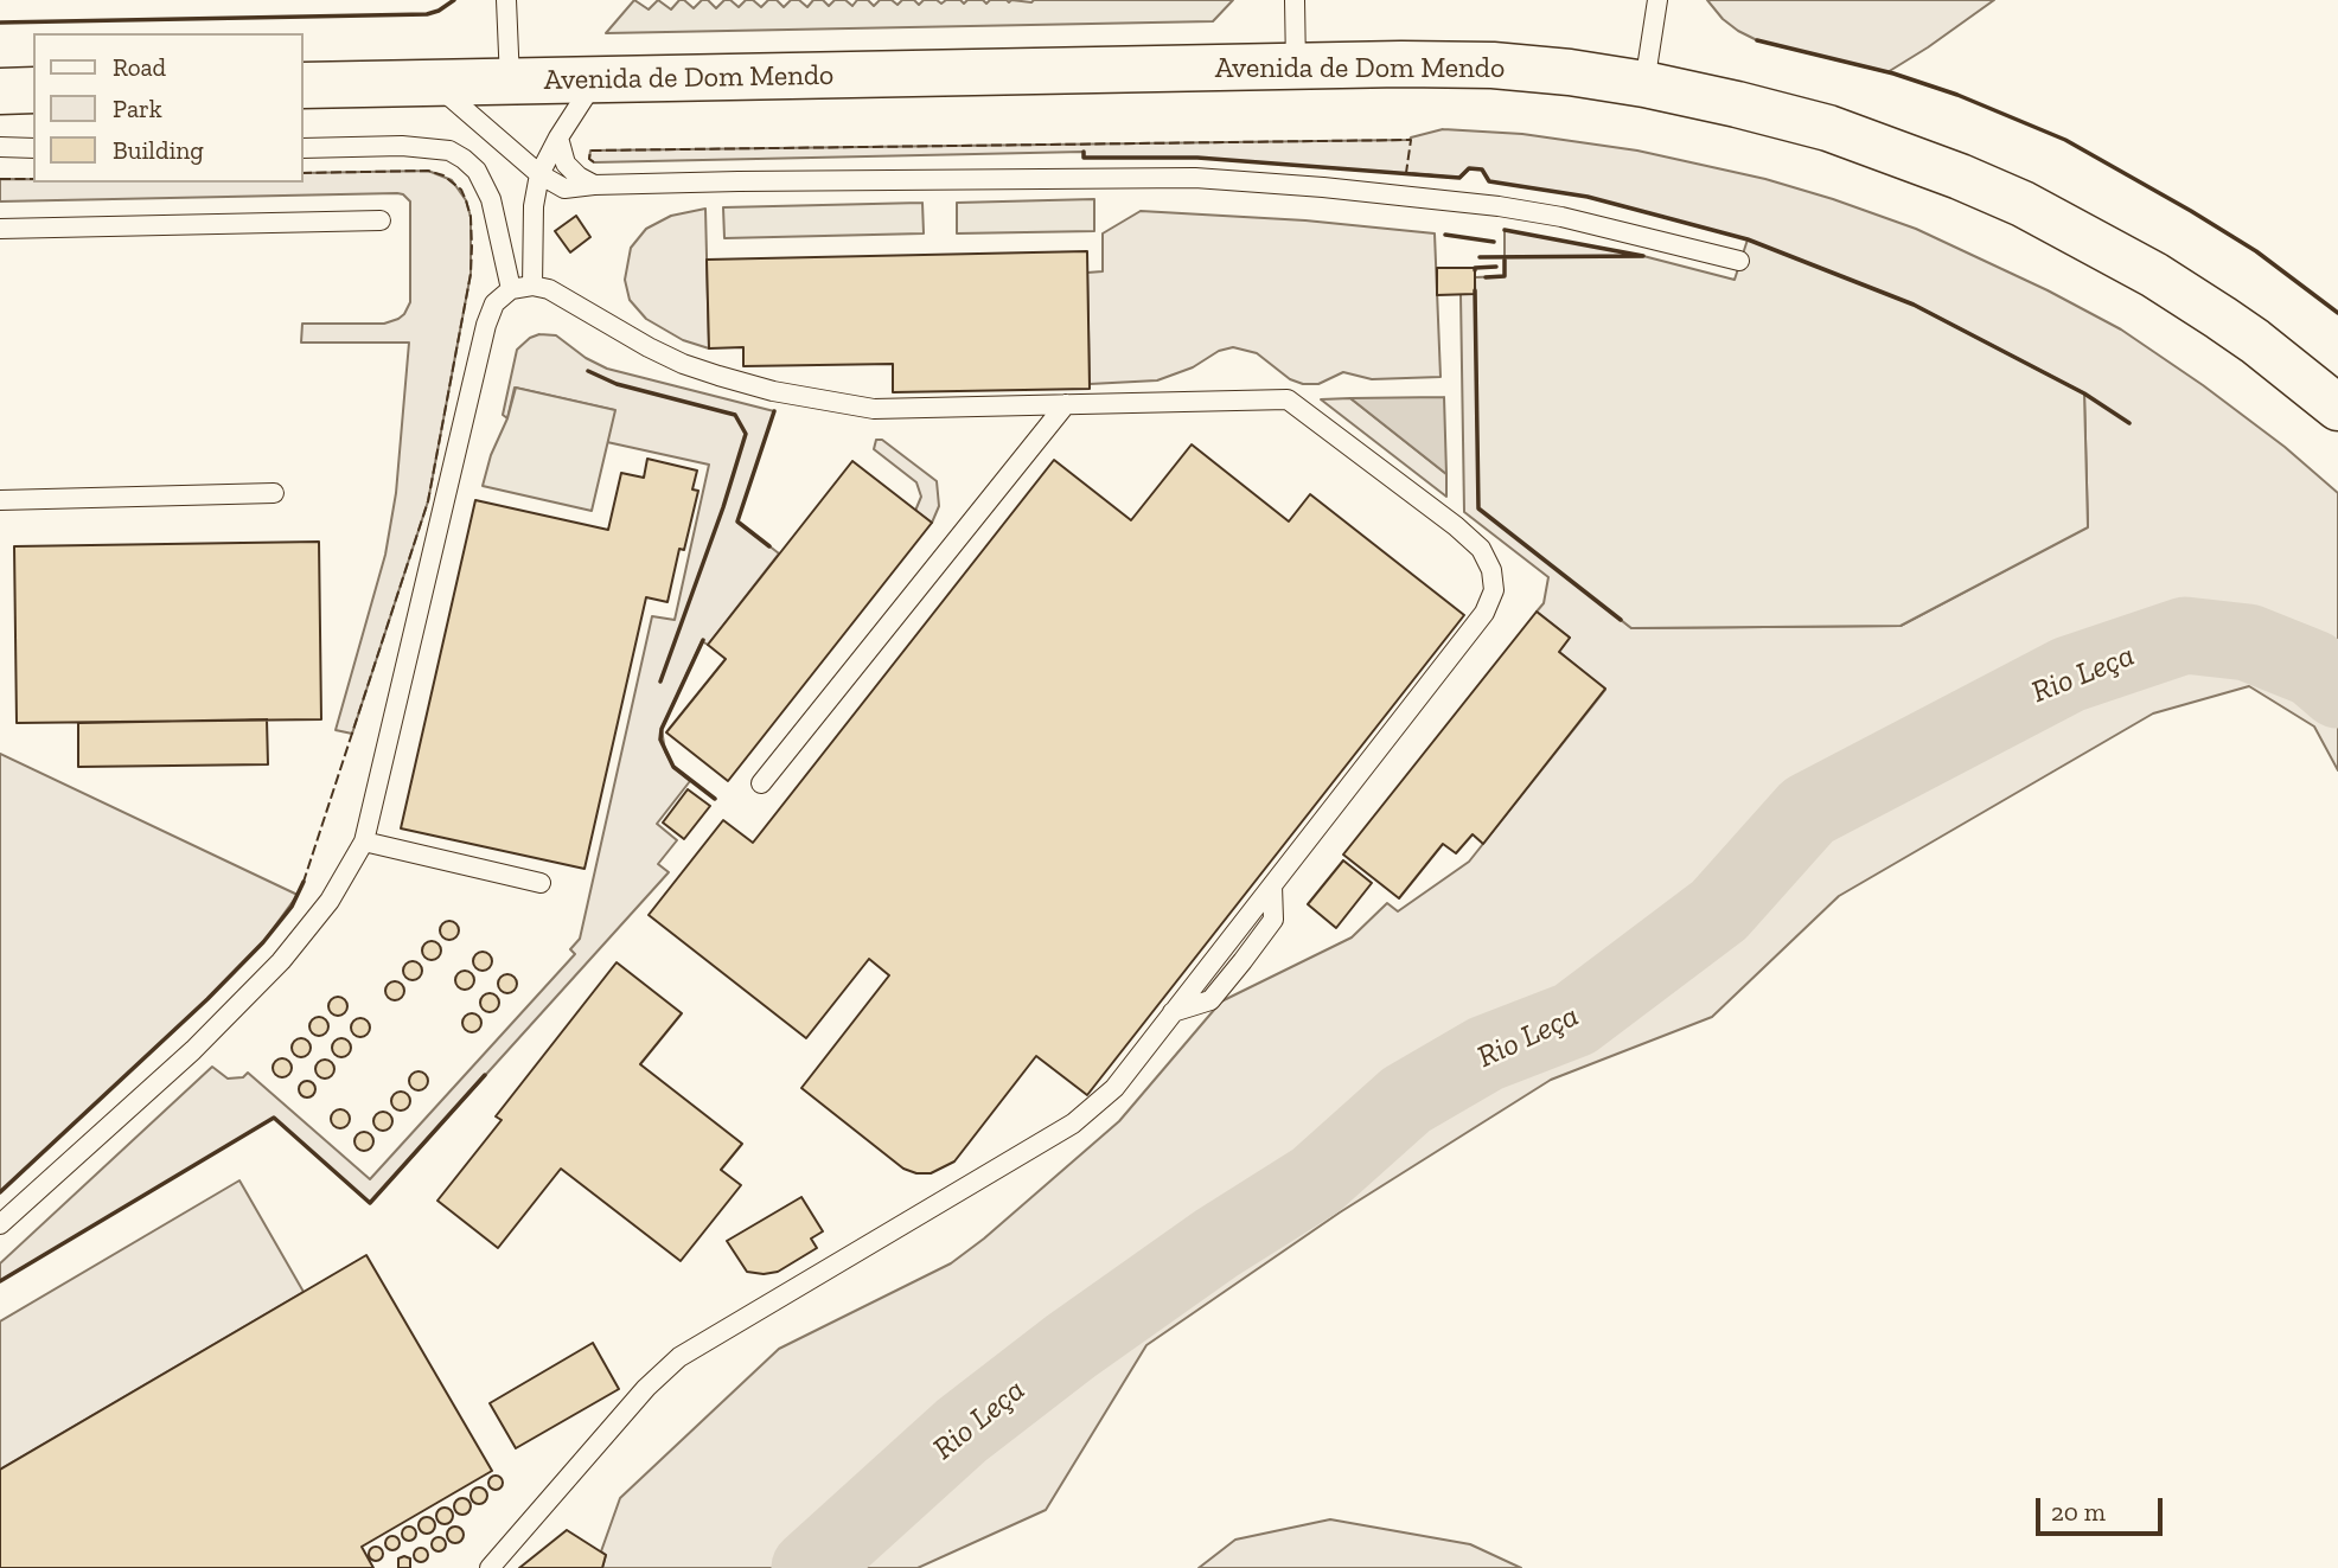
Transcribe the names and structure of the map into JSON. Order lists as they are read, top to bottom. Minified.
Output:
{"streets":{"main road":["Avenida de Dom Mendo"]},"water":["Rio Leça"],"legend":["Road","Park","Building"],"scale_bar":"20 m"}
